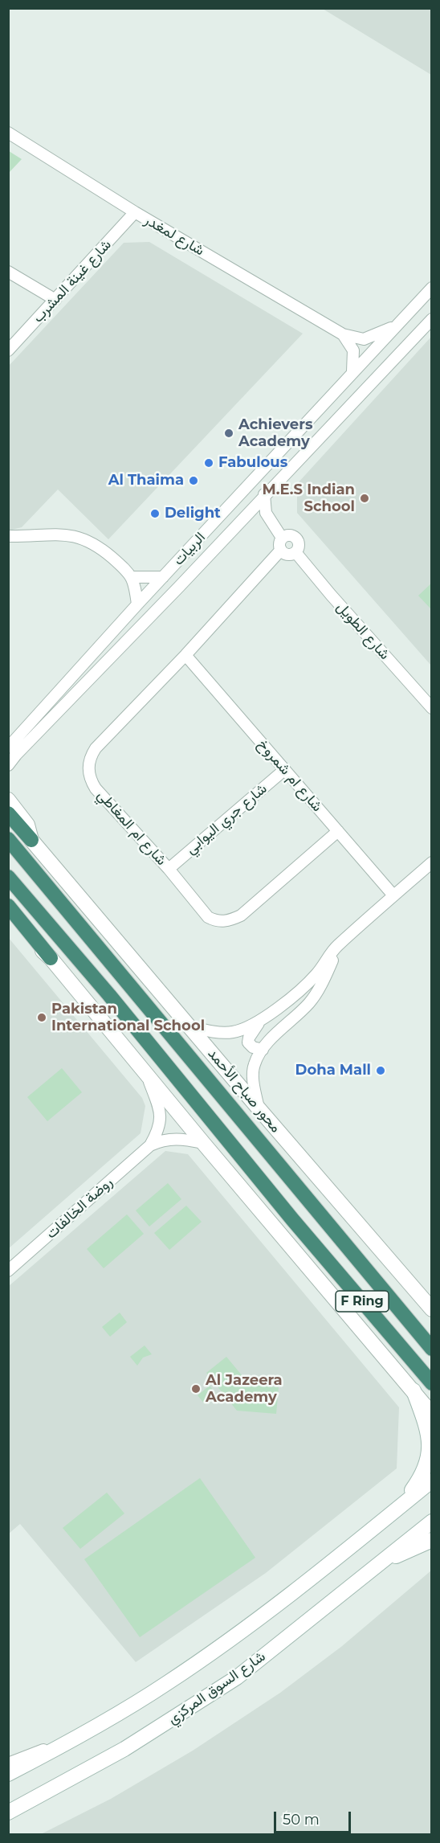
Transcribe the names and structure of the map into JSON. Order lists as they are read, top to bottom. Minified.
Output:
{"streets":{"highway":["محور صباح الأحمد","F Ring"],"street":["شارع لمغدر","شارع غينة المشرب","الربيات","شارع الطويل","شارع ام شمروخ","شارع جري اليوابي","شارع ام المغاطي","روضة الخالفات","شارع السوق المركزي"]},"crossings":[["شارع لمغدر","شارع غينة المشرب"],["شارع لمغدر","الربيات"],["شارع الطويل","شارع ام المغاطي"],["شارع ام شمروخ","شارع جري اليوابي"],["شارع ام شمروخ","شارع ام المغاطي"],["شارع جري اليوابي","شارع ام المغاطي"]],"places":["Achievers Academy","Fabulous","Al Thaima","M.E.S Indian School","Delight","Pakistan International School","Doha Mall","Al Jazeera Academy"],"scale_bar":"50 m"}
